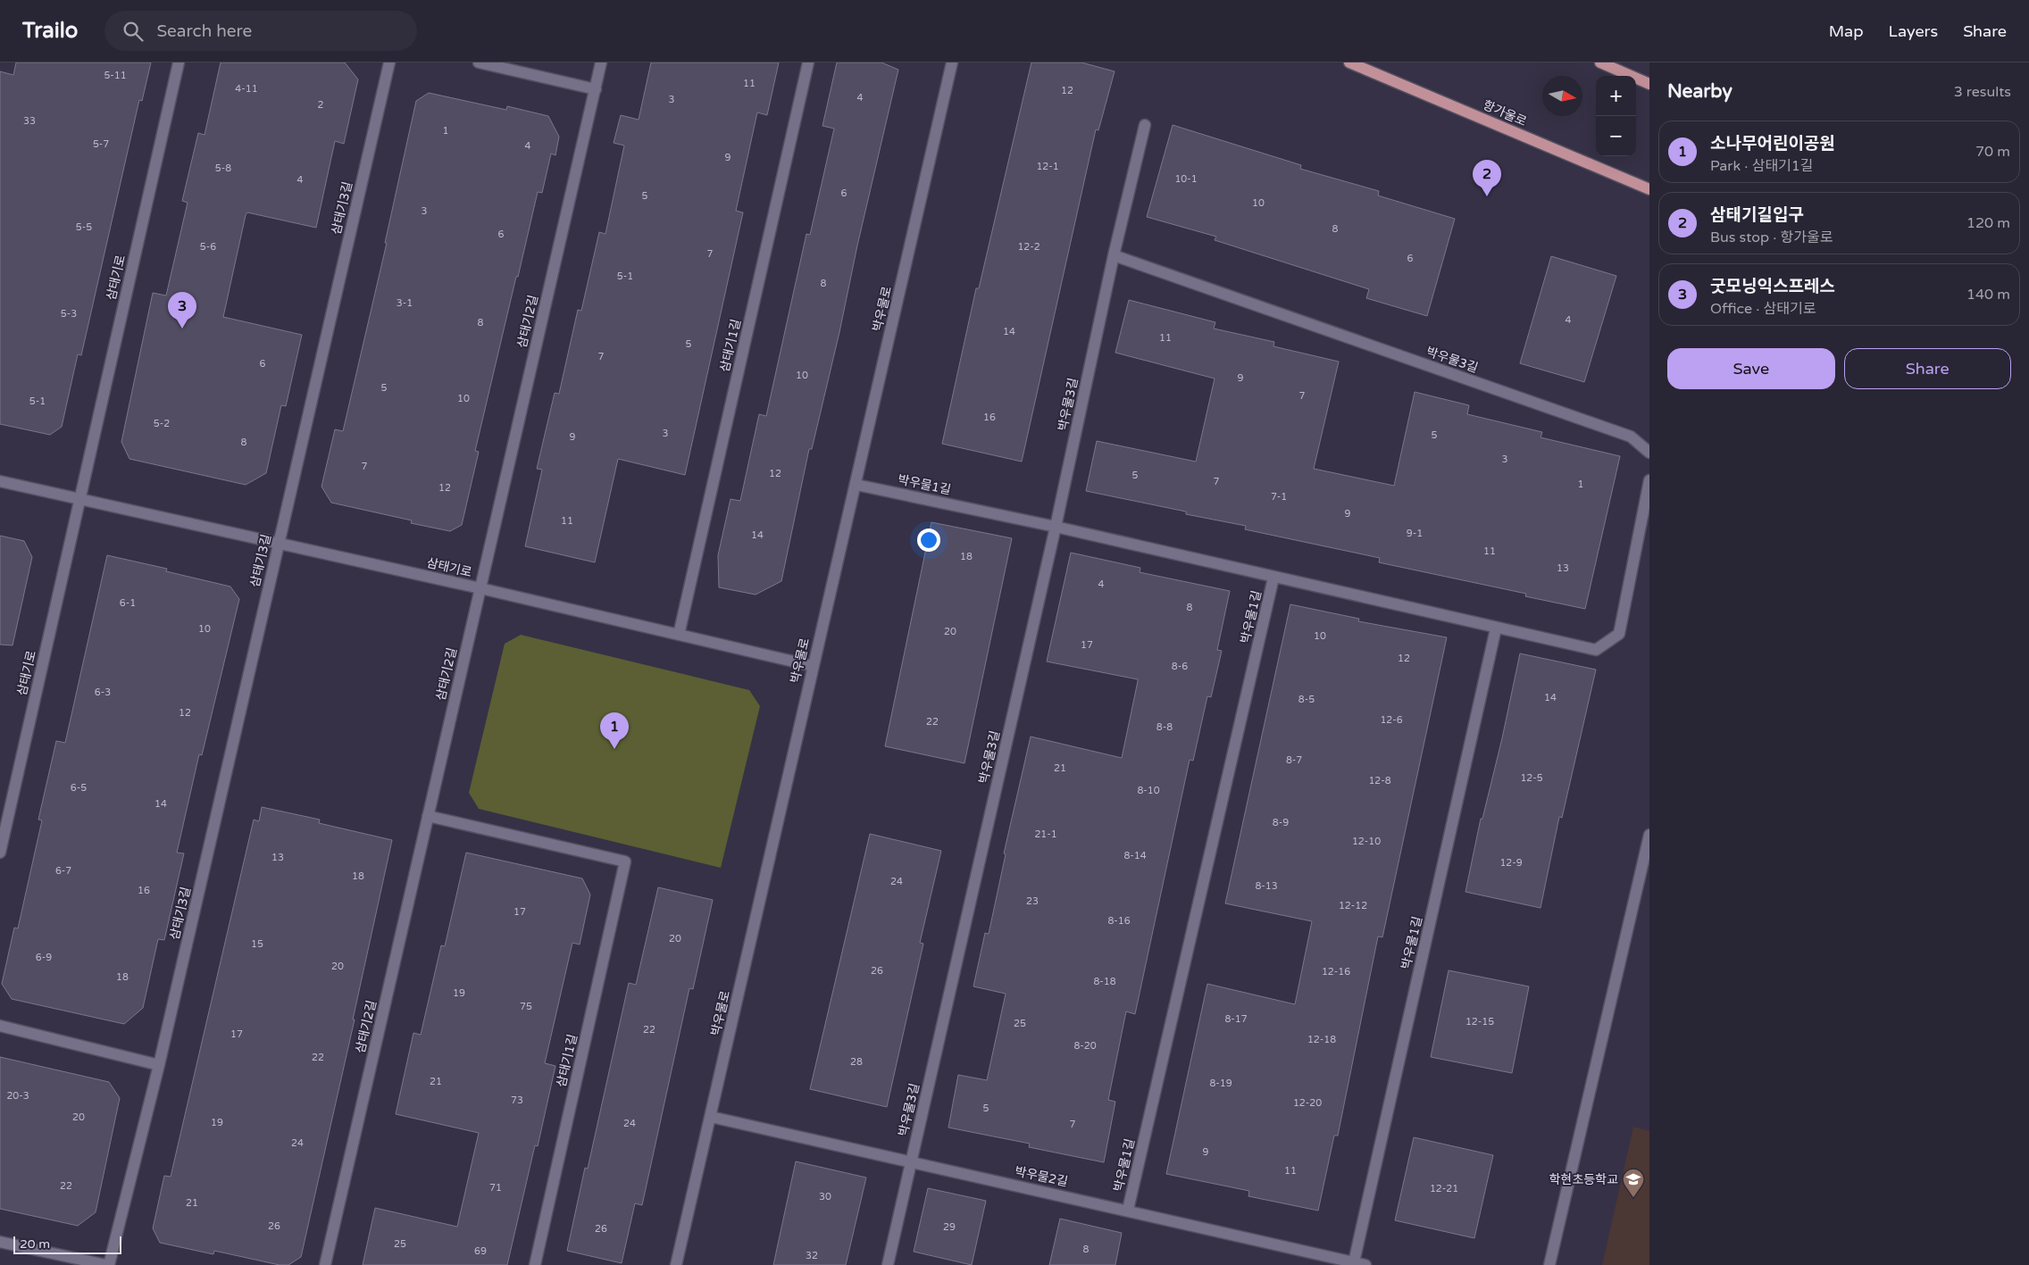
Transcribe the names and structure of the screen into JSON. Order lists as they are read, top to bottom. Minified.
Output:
{"streets":{"main road":["항가울로"],"street":["삼태기3길","삼태기로","박우물로","삼태기2길","삼태기1길","박우물3길","박우물1길","박우물2길"]},"crossings":[["삼태기3길","삼태기로"],["삼태기로","박우물로"],["삼태기로","삼태기2길"],["삼태기로","삼태기1길"],["박우물로","박우물1길"],["박우물로","박우물2길"],["삼태기2길","삼태기1길"],["박우물3길","박우물1길"],["박우물3길","박우물2길"],["박우물1길","박우물2길"]],"places":{"school or university":["학현초등학교"]},"house_numbers":["5-11","11","4-11","12","4","3","2","33","1","5-7","4","9","12-1","5-8","10-1","4","6","5","10","3","5-5","8","6","5-6","12-2","7","6","5-1","8","3-1","5-3","4","8","14","11","5","7","6","10","9","5","7","10","5-1","16","5-2","3","5","9","8","3","7","12","5","7","1","12","7-1","9","11","9-1","14","11","18","13","4","6-1","8","10","20","10","17","12","8-6","6-3","14","8-5","12","12-6","22","8-8","8-7","21","12-5","12-8","6-5","8-10","14","8-9","21-1","12-10","8-14","13","12-9","6-7","18","24","8-13","16","23","12-12","17","8-16","20","15","6-9","20","26","12-16","18","8-18","19","75","8-17","12-15","25","22","17","12-18","8-20","22","28","21","8-19","20-3","73","12-20","5","20","19","24","7","24","9","11","22","71","12-21","30","21","26","29","26","25","8","69","32"],"scale_bar":"20 m","north":"right","page":{"header":"Trailo","search":"Search here","nav":["Map","Layers","Share"],"heading":["Nearby","3 results"],"map_buttons":["+","−"],"list":[{"mark":"1","name":"소나무어린이공원","note":"Park · 삼태기1길","value":"70 m"},{"mark":"2","name":"삼태기길입구","note":"Bus stop · 항가울로","value":"120 m"},{"mark":"3","name":"굿모닝익스프레스","note":"Office · 삼태기로","value":"140 m"}],"pins":["2","3","1"],"buttons":["Save","Share"],"scale":"20 m"}}
